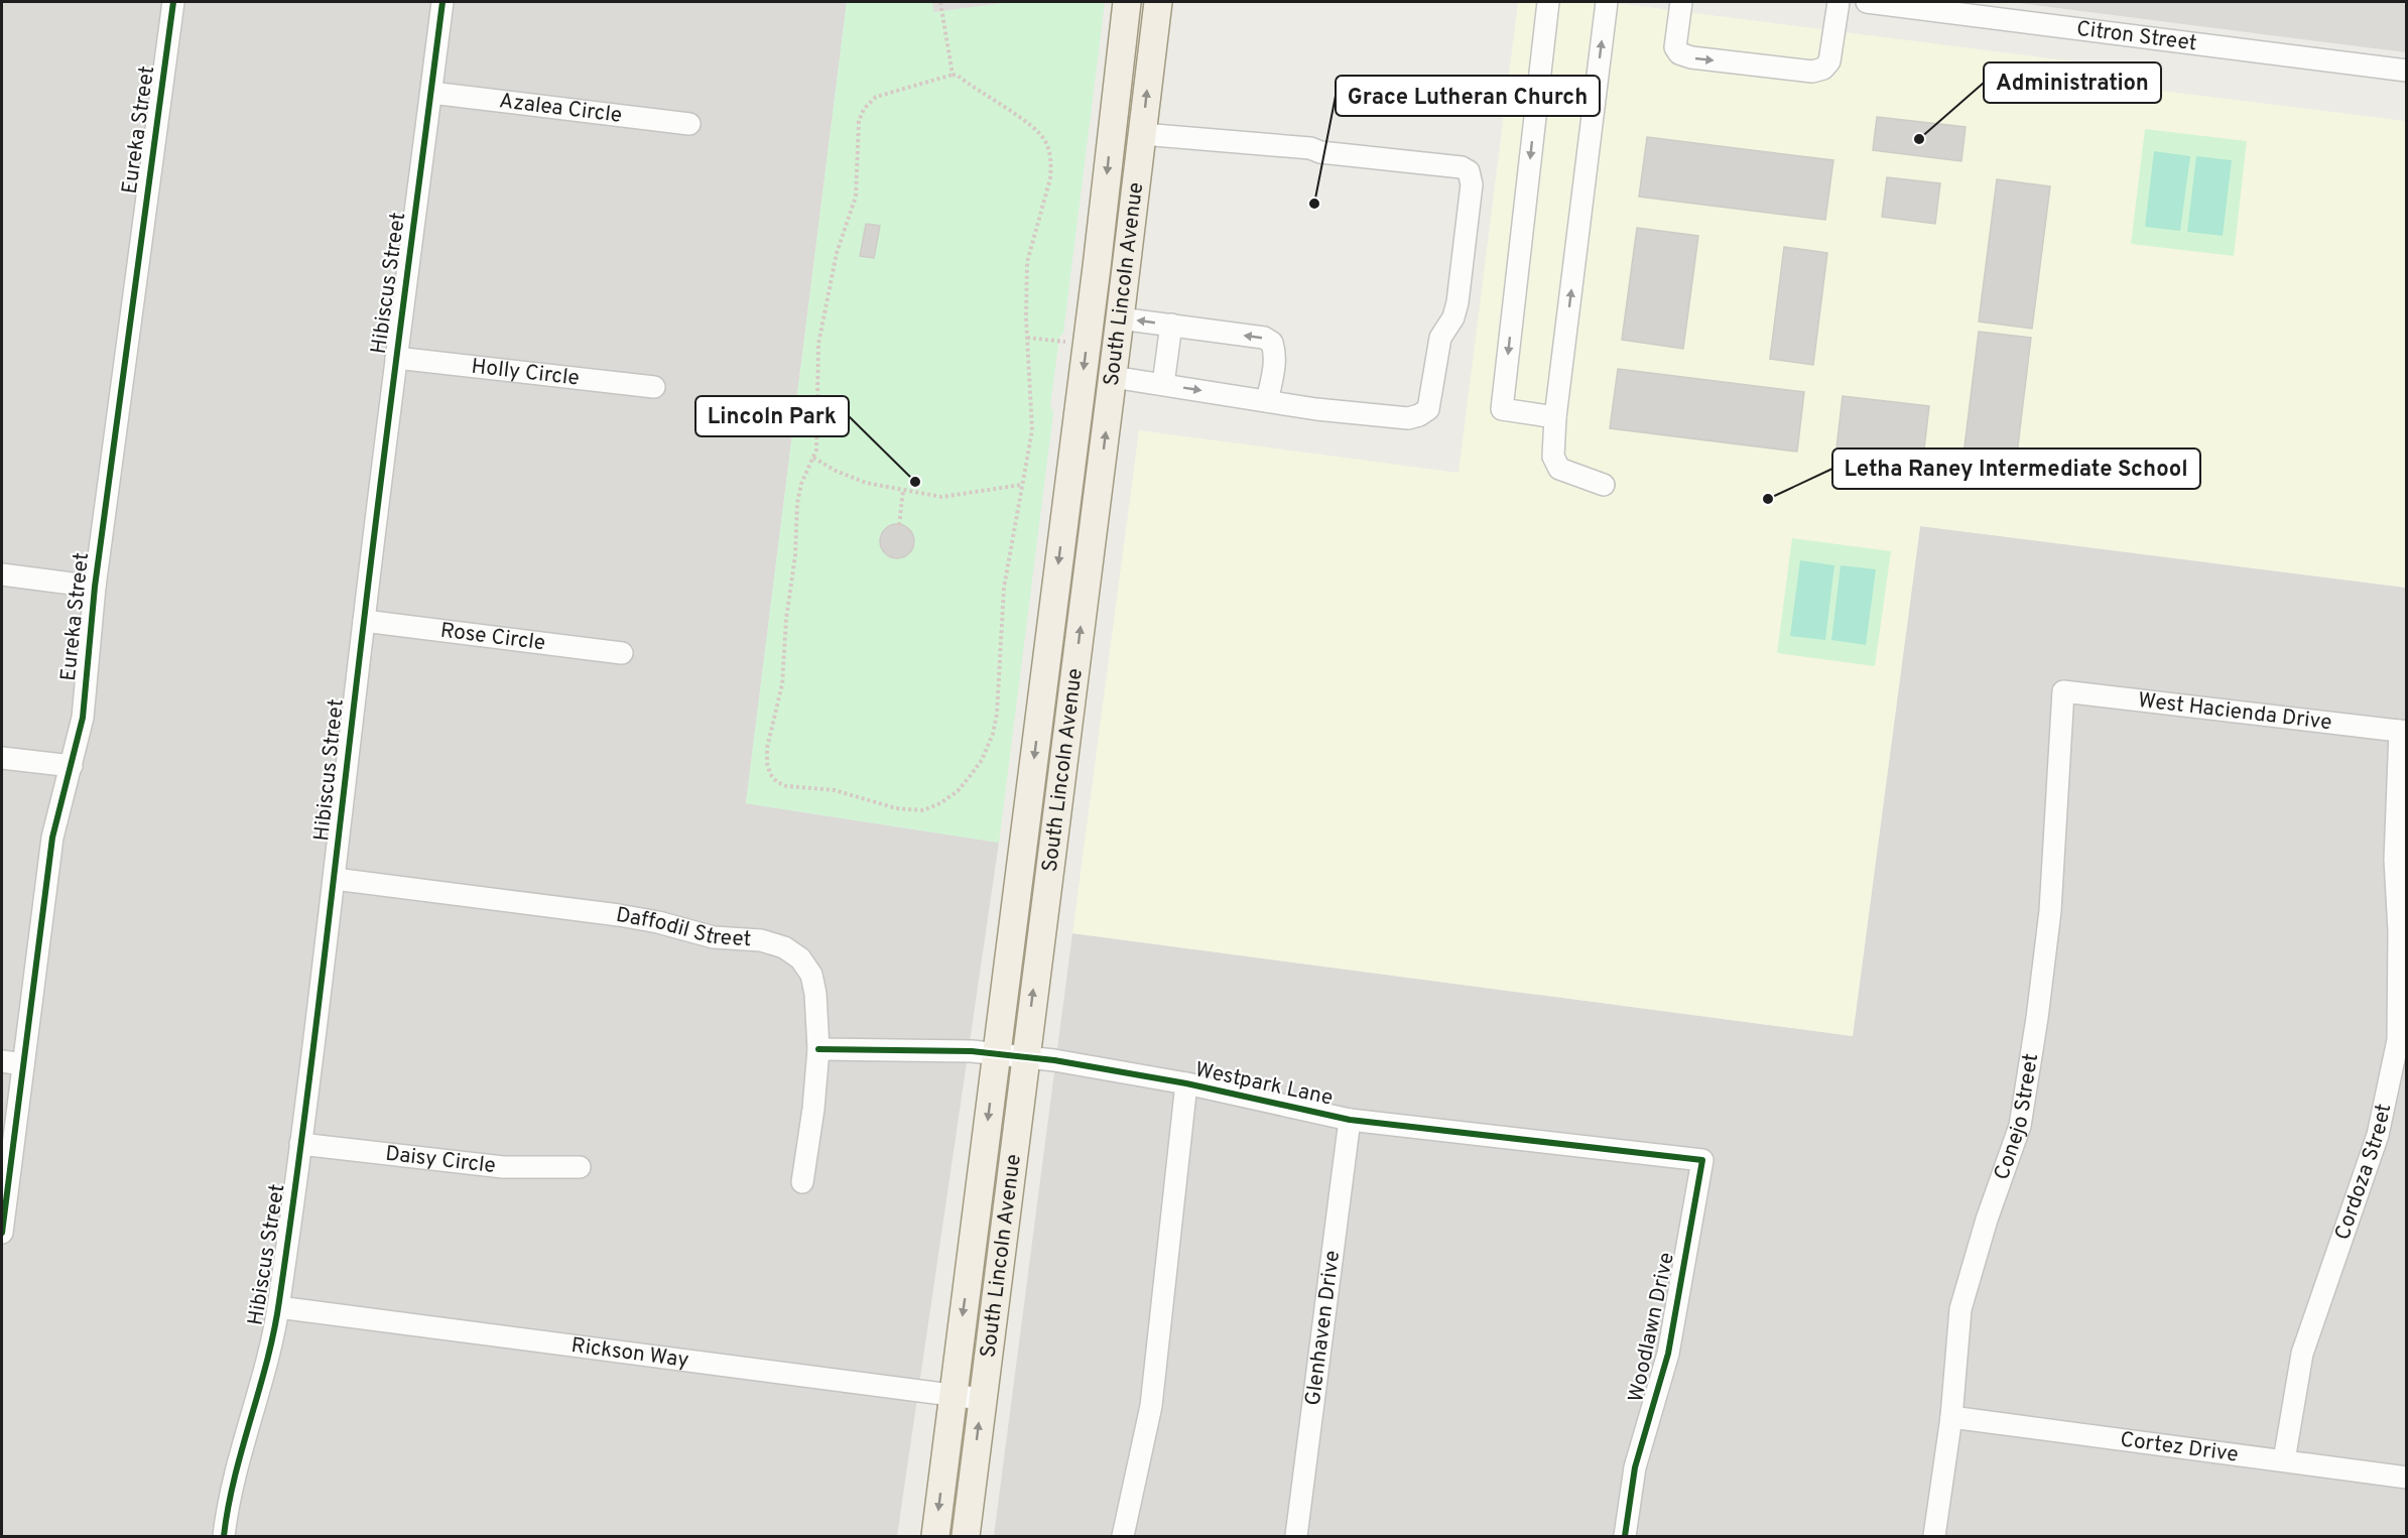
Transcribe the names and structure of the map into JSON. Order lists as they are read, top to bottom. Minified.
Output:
{"streets":{"main road":["South Lincoln Avenue"],"street":["Citron Street","Azalea Circle","Eureka Street","Hibiscus Street","Holly Circle","Rose Circle","West Hacienda Drive","Daffodil Street","Westpark Lane","Conejo Street","Daisy Circle","Cordoza Street","Woodlawn Drive","Glenhaven Drive","Rickson Way","Cortez Drive"]},"crossings":[["Azalea Circle","Hibiscus Street"],["Hibiscus Street","Holly Circle"],["Hibiscus Street","Rose Circle"],["Hibiscus Street","Daffodil Street"],["Hibiscus Street","Daisy Circle"],["Hibiscus Street","Rickson Way"],["South Lincoln Avenue","Westpark Lane"],["South Lincoln Avenue","Rickson Way"],["West Hacienda Drive","Conejo Street"],["West Hacienda Drive","Cordoza Street"],["Daffodil Street","Westpark Lane"],["Westpark Lane","Woodlawn Drive"],["Westpark Lane","Glenhaven Drive"],["Conejo Street","Cortez Drive"],["Cordoza Street","Cortez Drive"]],"places":["Administration","Grace Lutheran Church","Lincoln Park","Letha Raney Intermediate School"]}
